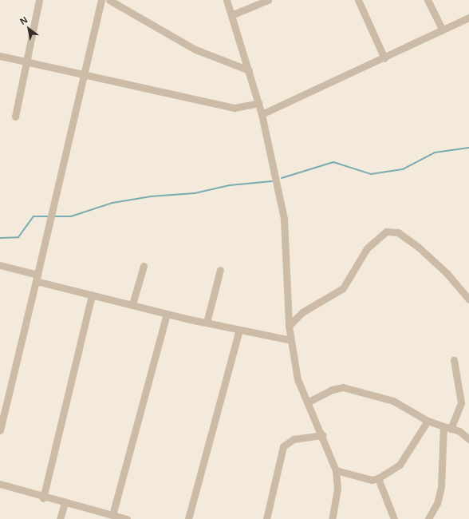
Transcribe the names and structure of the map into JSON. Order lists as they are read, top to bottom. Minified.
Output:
{"north":"top left"}
